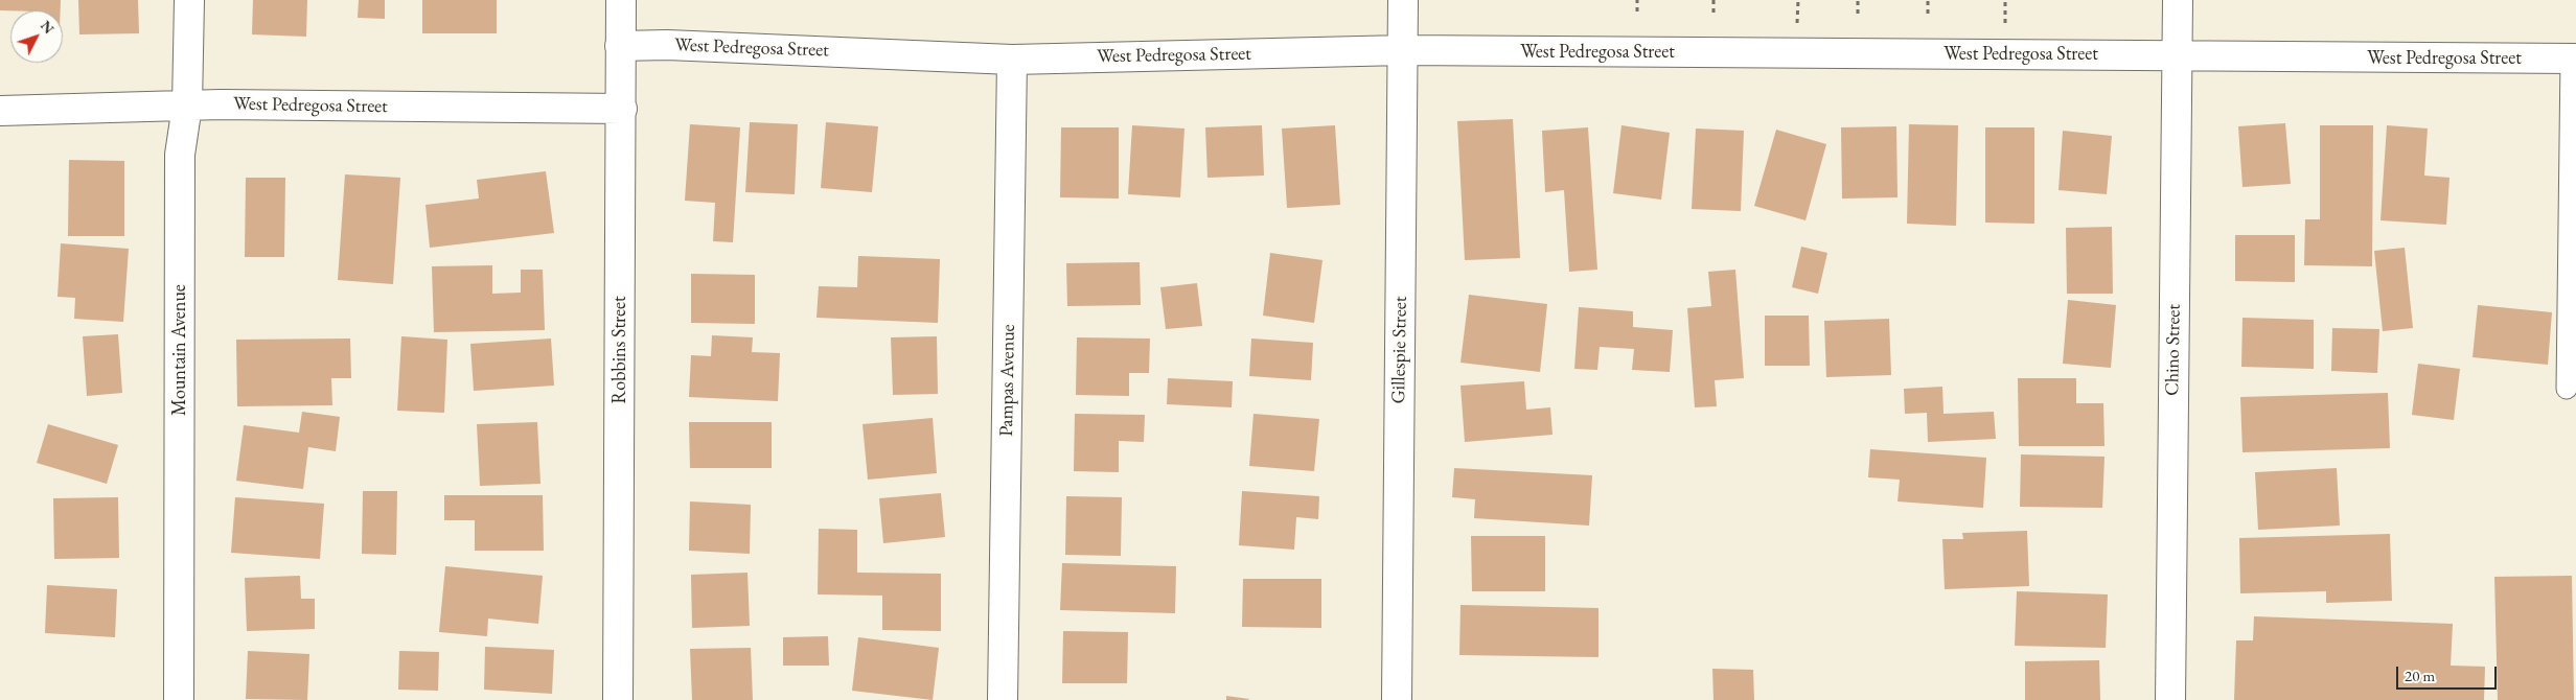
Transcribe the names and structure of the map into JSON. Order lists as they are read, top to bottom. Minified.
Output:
{"streets":{"street":["West Pedregosa Street","Mountain Avenue","Robbins Street","Gillespie Street","Chino Street","Pampas Avenue"]},"crossings":[["West Pedregosa Street","Mountain Avenue"],["West Pedregosa Street","Robbins Street"],["West Pedregosa Street","Gillespie Street"],["West Pedregosa Street","Chino Street"],["West Pedregosa Street","Pampas Avenue"]],"scale_bar":"20 m","north":"top right"}
